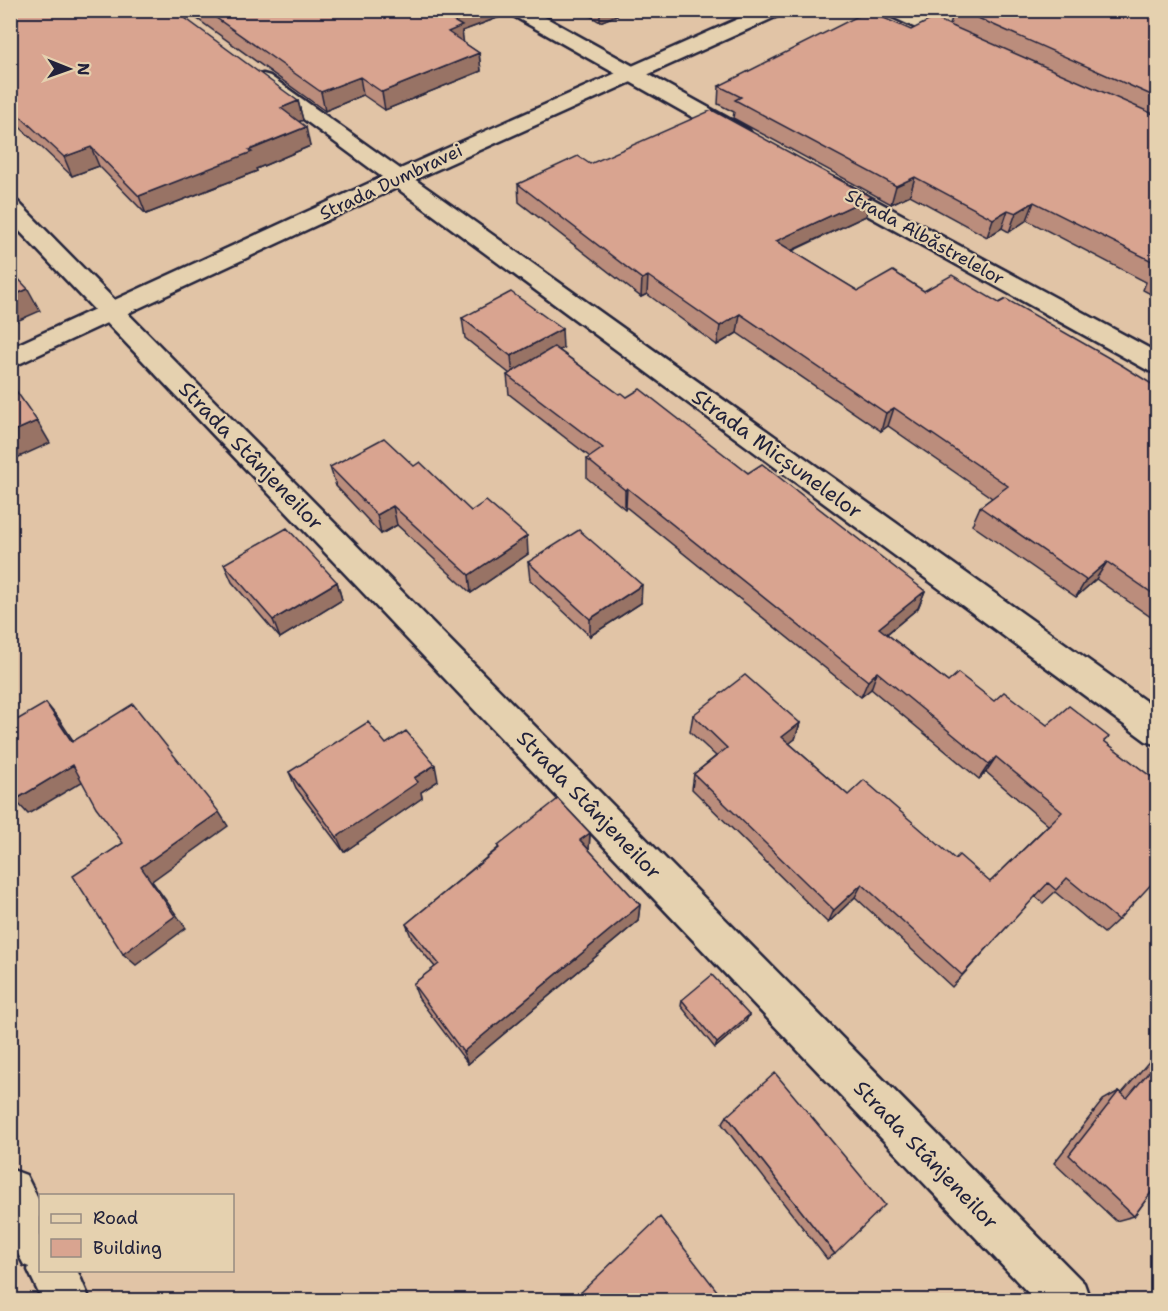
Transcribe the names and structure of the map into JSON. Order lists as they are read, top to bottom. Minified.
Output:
{"streets":{"street":["Strada Dumbravei","Strada Albăstrelelor","Strada Micșunelelor","Strada Stânjeneilor"]},"crossings":[["Strada Dumbravei","Strada Micșunelelor"],["Strada Dumbravei","Strada Stânjeneilor"]],"legend":["Road","Building"],"north":"right"}
